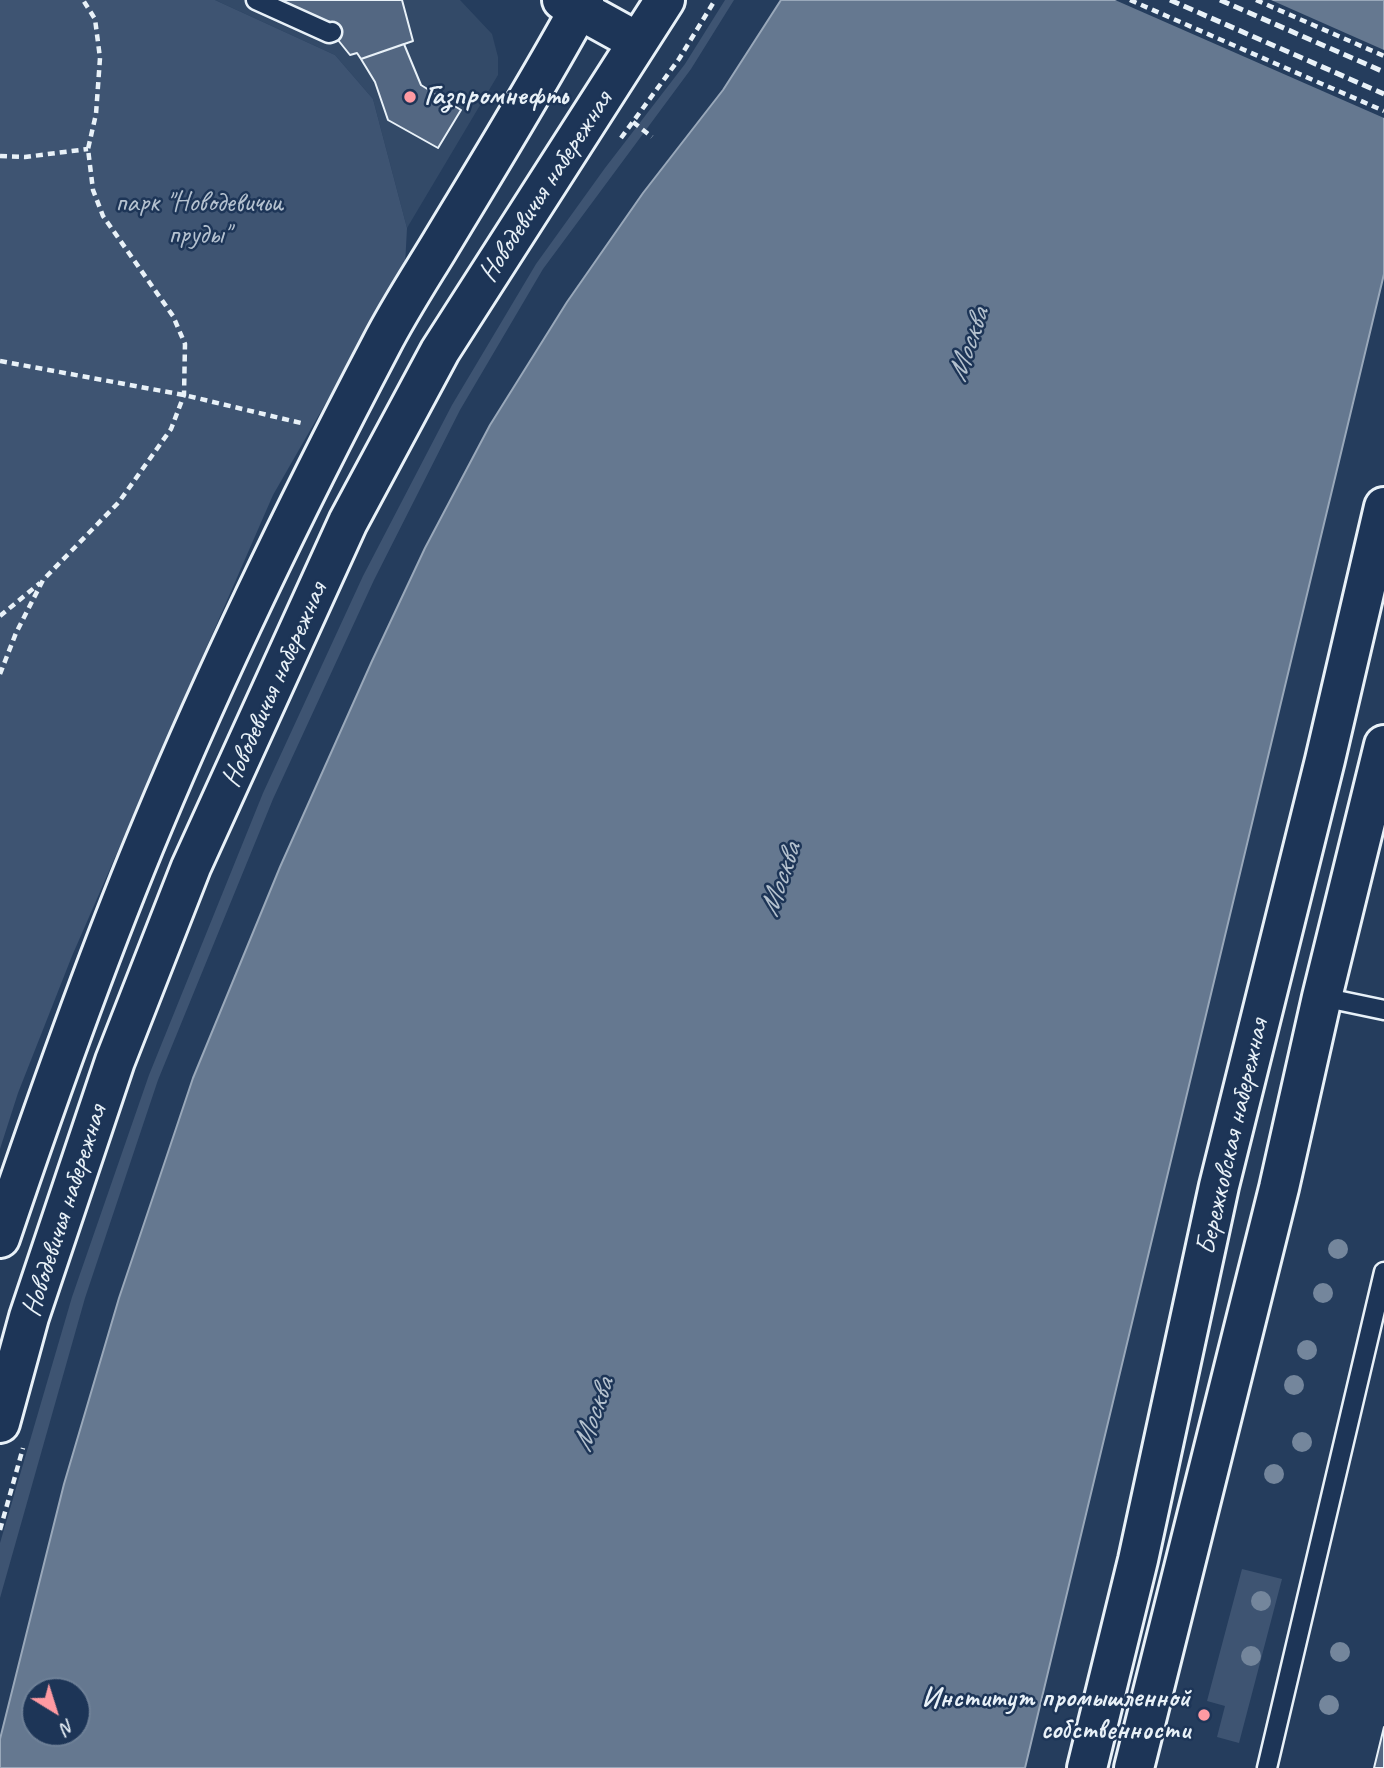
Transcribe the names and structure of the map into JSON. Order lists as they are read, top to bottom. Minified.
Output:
{"streets":{"main road":["Новодевичья набережная","Бережковская набережная"]},"water":["Москва"],"parks":["парк \"Новодевичьи пруды\""],"places":["Газпромнефть","Институт промышленной собственности"],"north":"bottom right"}
